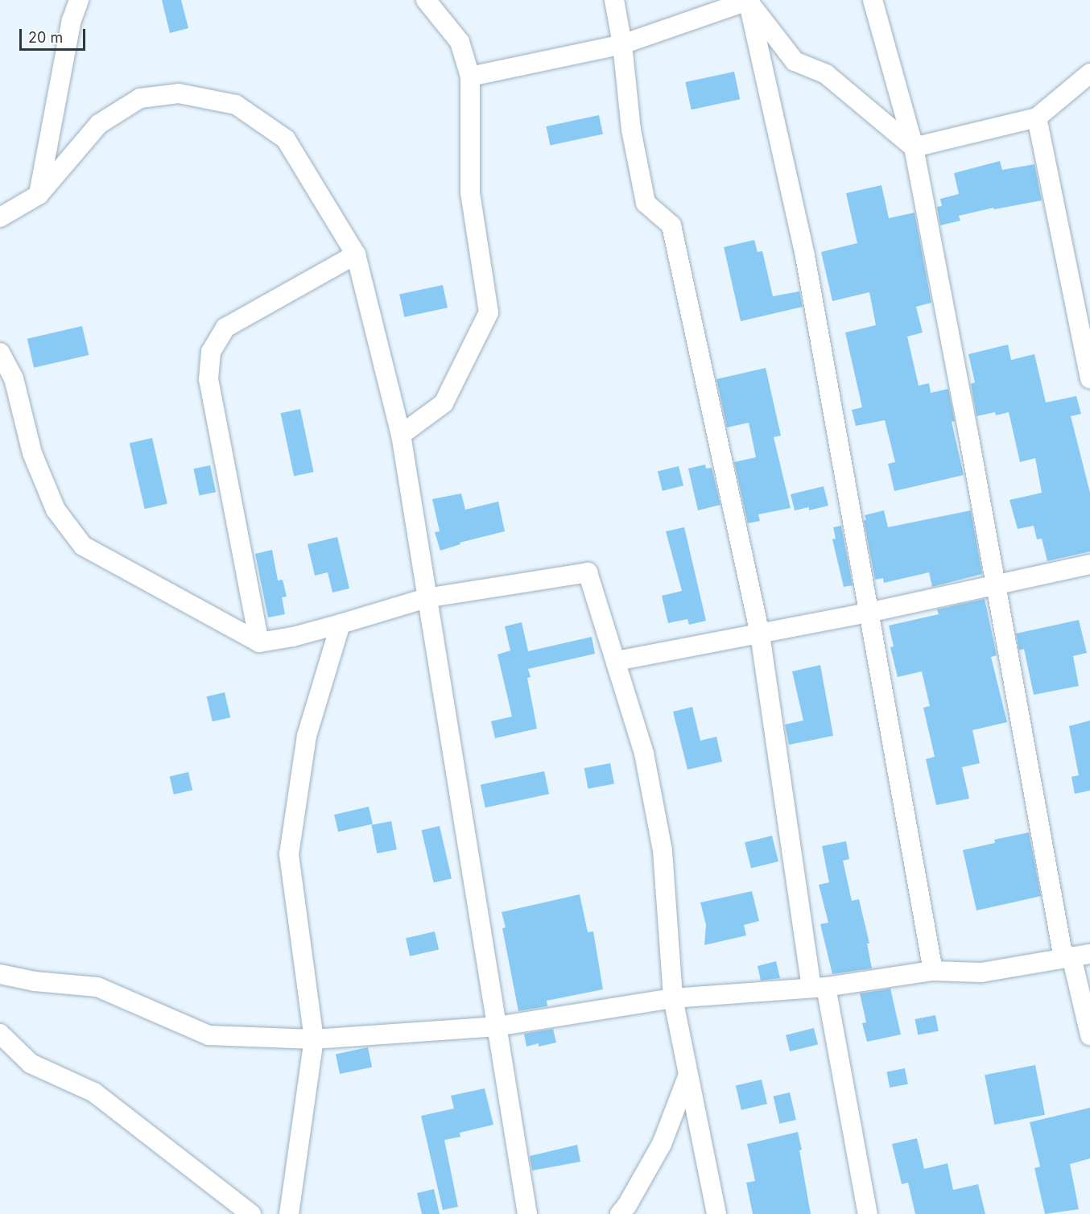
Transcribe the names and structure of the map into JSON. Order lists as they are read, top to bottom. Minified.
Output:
{"scale_bar":"20 m"}
